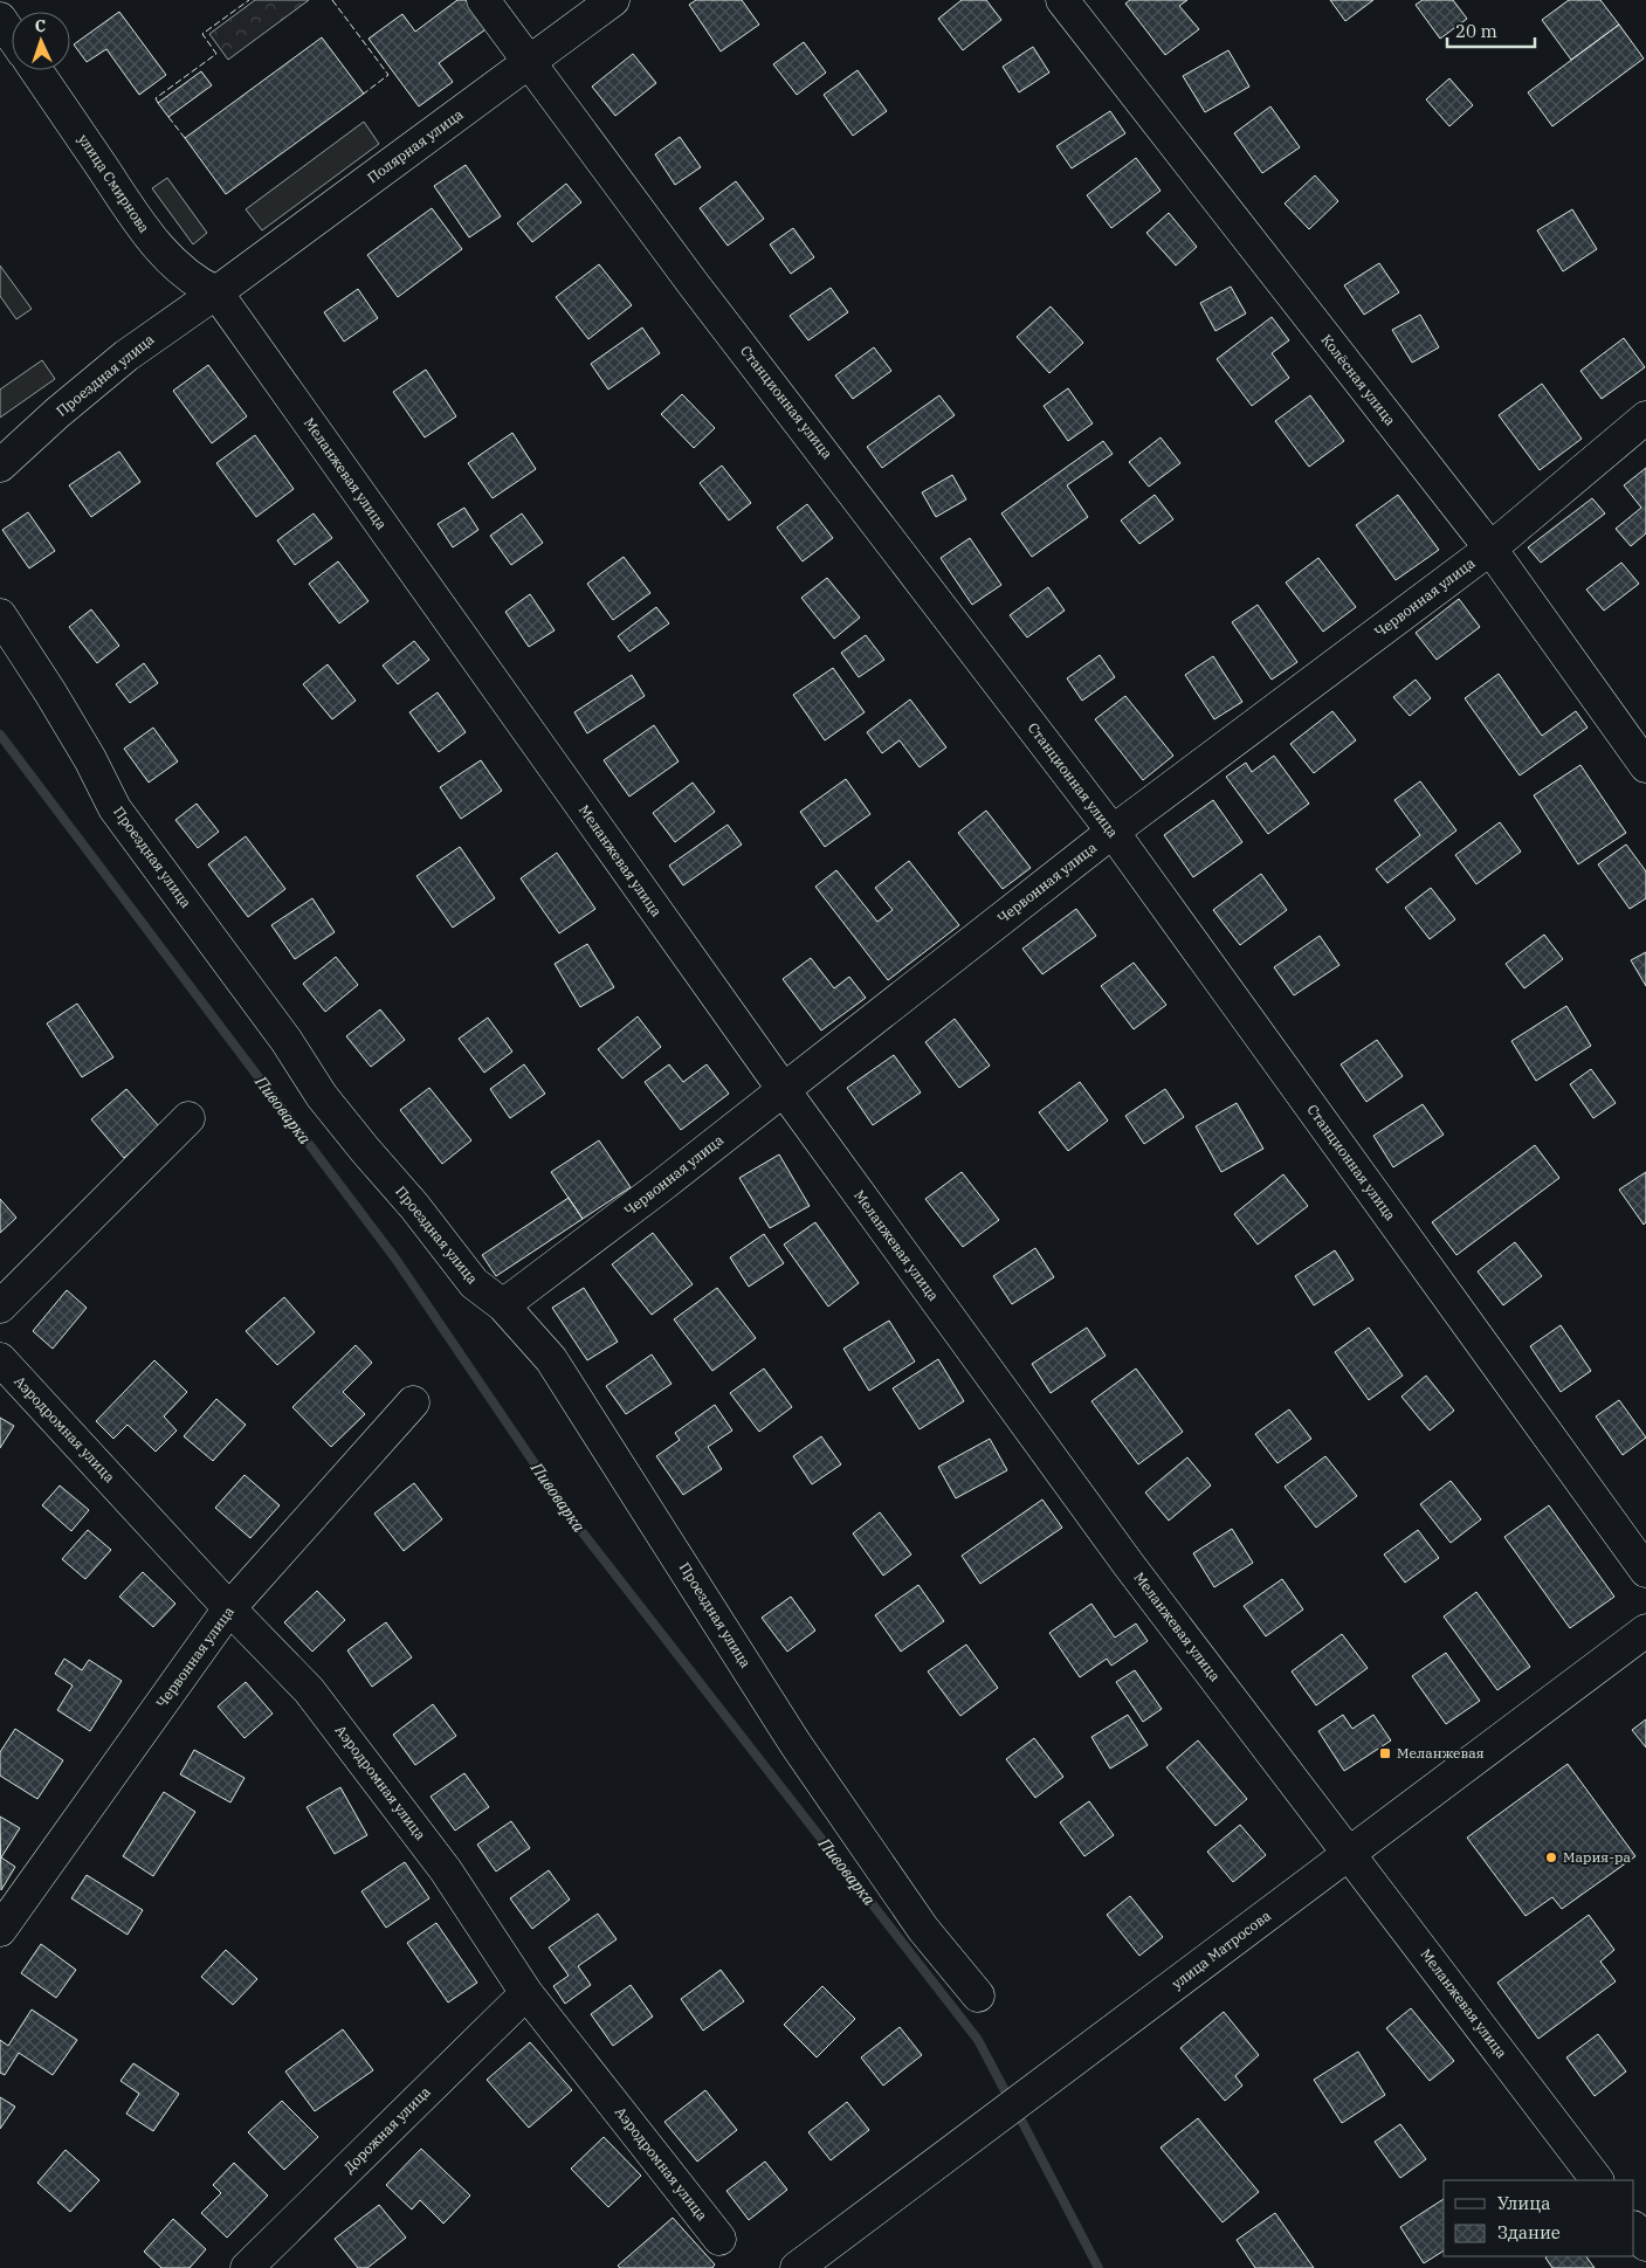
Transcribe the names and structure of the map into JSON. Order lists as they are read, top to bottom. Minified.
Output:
{"streets":{"street":["Полярная улица","улица Смирнова","Проездная улица","Колёсная улица","Станционная улица","Меланжевая улица","Червонная улица","Аэродромная улица","улица Матросова","Дорожная улица"]},"crossings":[["Полярная улица","улица Смирнова"],["Полярная улица","Проездная улица"],["Полярная улица","Станционная улица"],["Полярная улица","Меланжевая улица"],["улица Смирнова","Проездная улица"],["улица Смирнова","Меланжевая улица"],["Проездная улица","Меланжевая улица"],["Проездная улица","Червонная улица"],["Колёсная улица","Червонная улица"],["Станционная улица","Червонная улица"],["Меланжевая улица","Червонная улица"],["Меланжевая улица","улица Матросова"],["Червонная улица","Аэродромная улица"],["Аэродромная улица","Дорожная улица"]],"water":["Пивоварка"],"places":{"transit":["Меланжевая"],"other":["Мария-ра"]},"legend":["Улица","Здание"],"scale_bar":"20 m","north":"top"}
